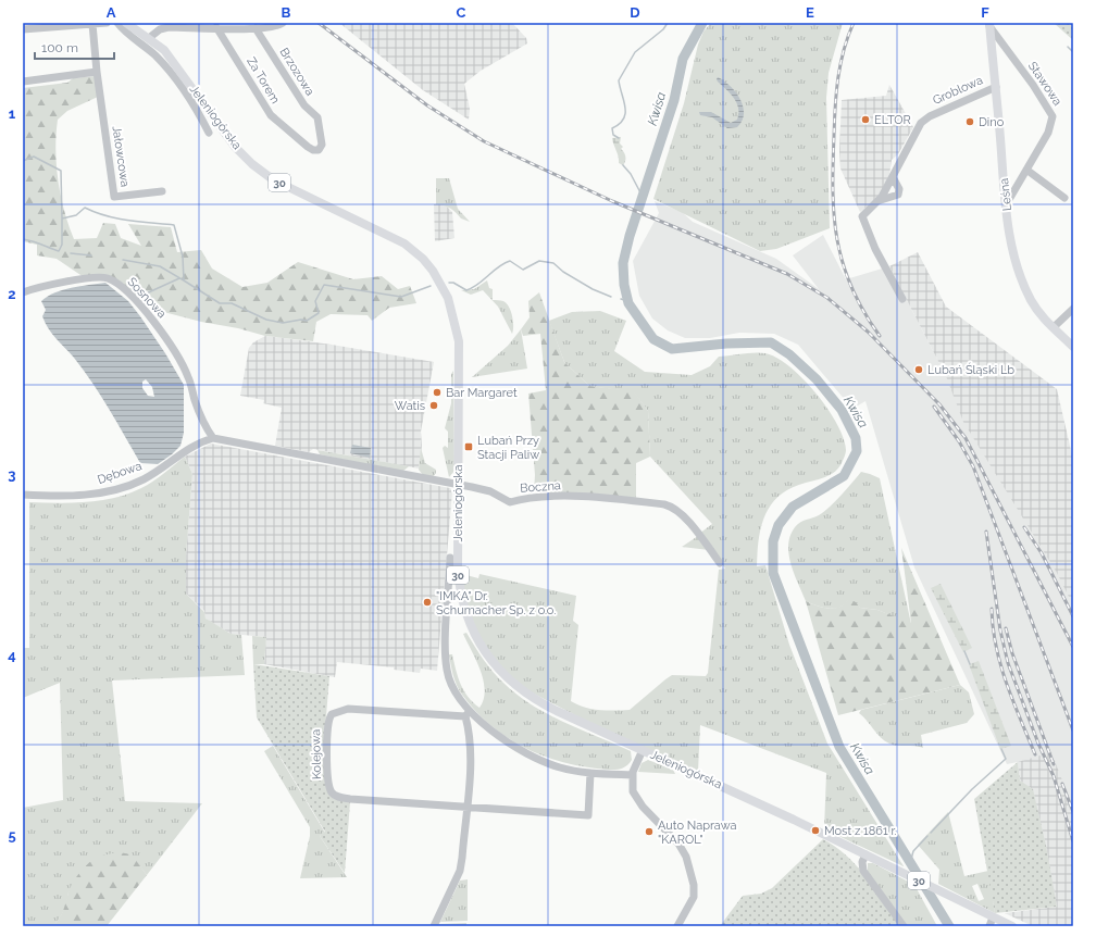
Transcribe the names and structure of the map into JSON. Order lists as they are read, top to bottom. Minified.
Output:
{"streets":{"main road":["Jeleniogórska","30","Leśna"],"street":["Brzozowa","Za Torem","Stawowa","Groblowa","Jałowcowa","Sosnowa","Dębowa","Boczna","Kolejowa"]},"crossings":[["Brzozowa","Za Torem"],["Stawowa","Leśna"],["Groblowa","Leśna"],["Jeleniogórska","30"],["Jeleniogórska","Boczna"],["Jeleniogórska","Kolejowa"],["Sosnowa","Dębowa"],["Sosnowa","Boczna"],["Dębowa","Boczna"]],"water":["Kwisa"],"places":{"other":["ELTOR","Dino","Lubań Śląski Lb","Bar Margaret","Watis","\"IMKA\" Dr. Schumacher Sp. z o.o.","Most z 1861 r.","Auto Naprawa \"KAROL\""],"transit":["Lubań Przy Stacji Paliw"]},"scale_bar":"100 m","grid":{"columns":["A","B","C","D","E","F"],"rows":["1","2","3","4","5"]}}
